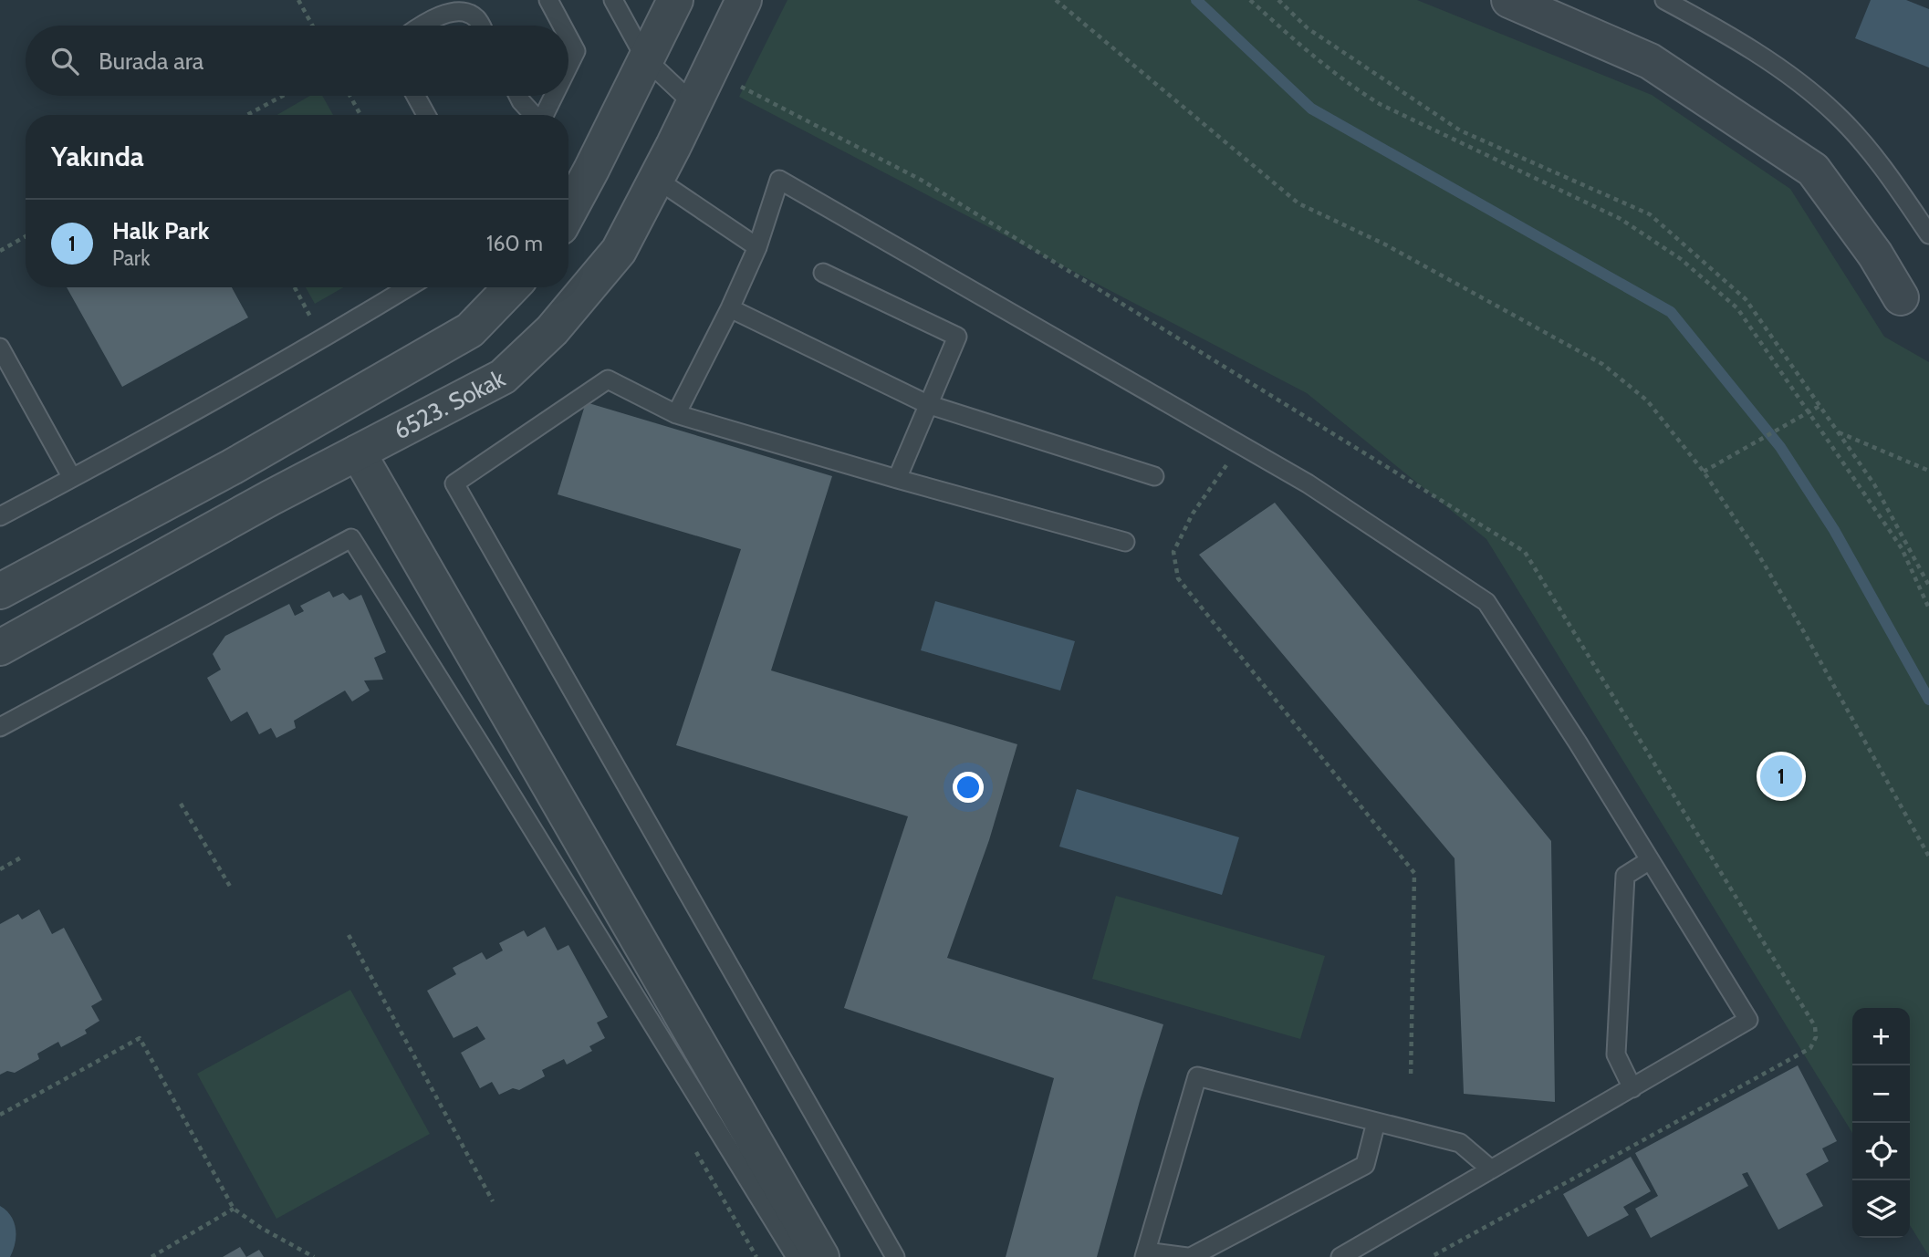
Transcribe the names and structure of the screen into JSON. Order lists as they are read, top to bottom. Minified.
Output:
{"streets":{"street":["6523. Sokak"]},"page":{"search":"Burada ara","heading":"Yakında","list":[{"mark":"1","name":"Halk Park","note":"Park","value":"160 m"}],"pins":"1","map_buttons":["+","−"]}}
